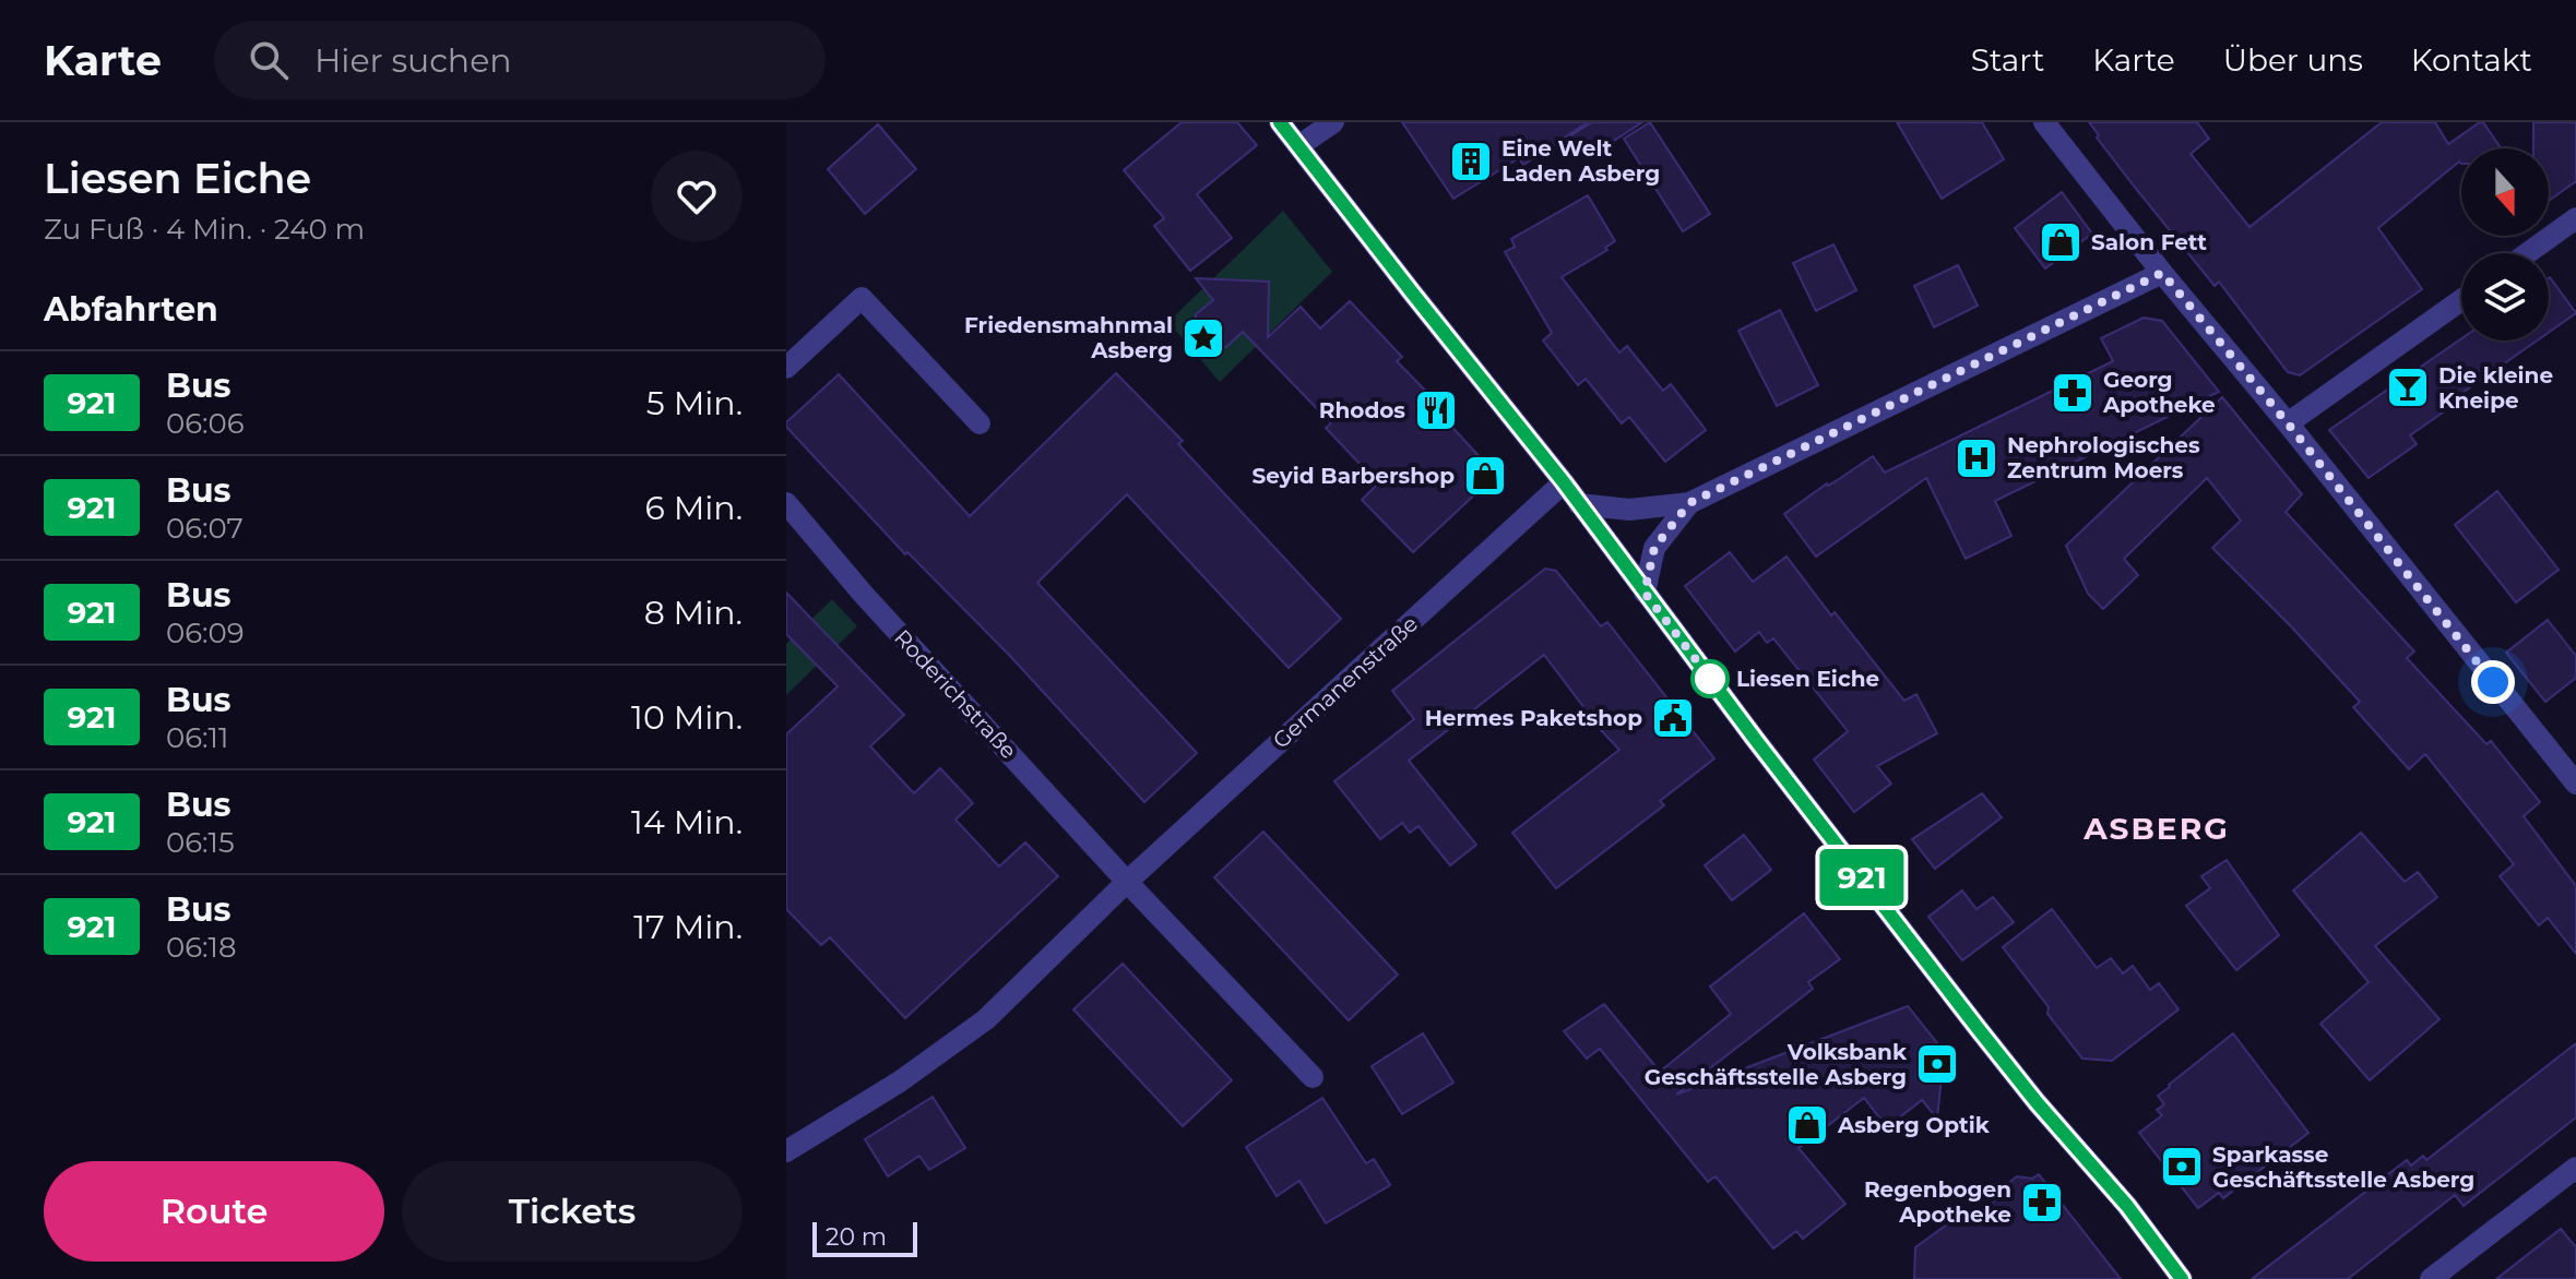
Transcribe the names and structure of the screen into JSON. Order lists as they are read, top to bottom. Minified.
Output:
{"streets":{"street":["Germanenstraße","Roderichstraße"]},"crossings":[["Germanenstraße","Roderichstraße"]],"districts":["ASBERG"],"places":{"building":["Eine Welt Laden Asberg"],"shop":["Salon Fett","Seyid Barbershop","Asberg Optik"],"place":["Friedensmahnmal Asberg"],"bar":["Die kleine Kneipe"],"pharmacy":["Georg Apotheke","Regenbogen Apotheke"],"restaurant":["Rhodos"],"hospital":["Nephrologisches Zentrum Moers"],"other":["Liesen Eiche"],"public building":["Hermes Paketshop"],"bank":["Volksbank Geschäftsstelle Asberg","Sparkasse Geschäftsstelle Asberg"]},"lines":["bus line 921"],"scale_bar":"20 m","north":"bottom","page":{"header":"Karte","search":"Hier suchen","nav":["Start","Karte","Über uns","Kontakt"],"heading":[["Liesen Eiche","Zu Fuß · 4 Min. · 240 m"],"Abfahrten"],"on_map":"921","list":[{"mark":"921","name":"Bus","note":"06:06","value":"5 Min."},{"mark":"921","name":"Bus","note":"06:07","value":"6 Min."},{"mark":"921","name":"Bus","note":"06:09","value":"8 Min."},{"mark":"921","name":"Bus","note":"06:11","value":"10 Min."},{"mark":"921","name":"Bus","note":"06:15","value":"14 Min."},{"mark":"921","name":"Bus","note":"06:18","value":"17 Min."}],"buttons":["Route","Tickets"],"scale":"20 m"}}
